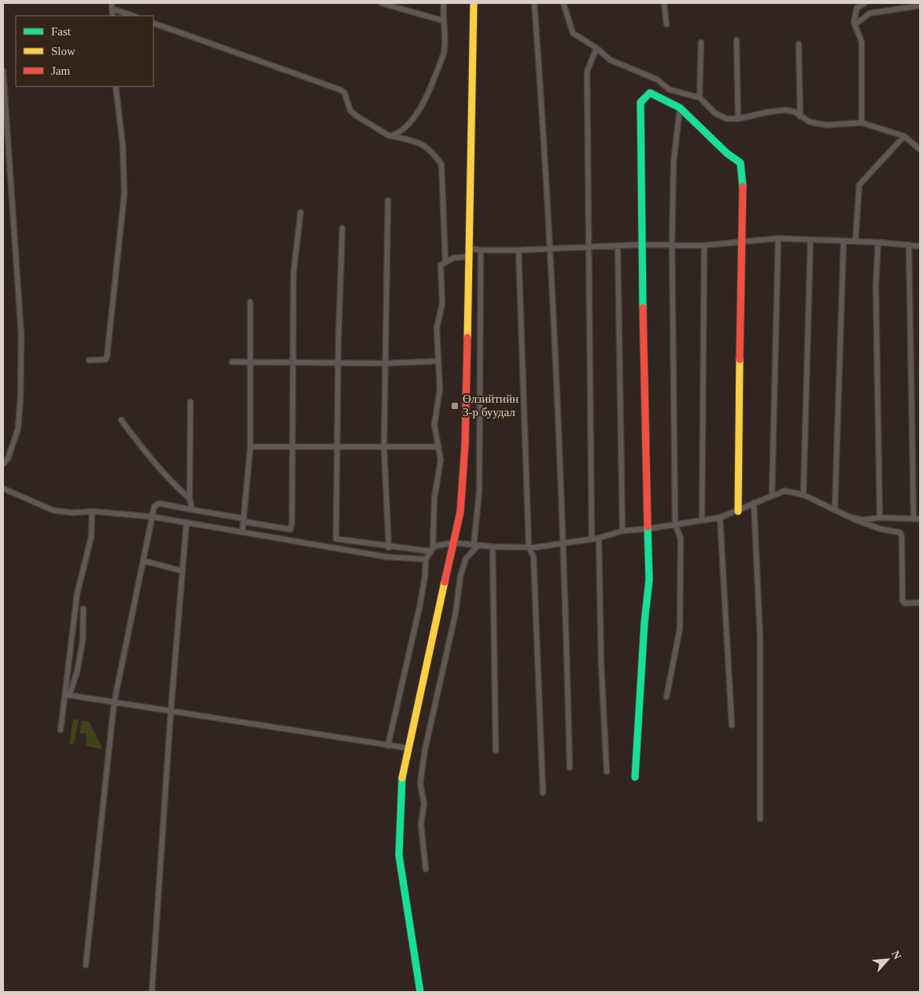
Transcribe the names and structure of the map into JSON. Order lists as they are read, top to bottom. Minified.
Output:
{"places":{"transit":["Өлзийтийн 3-р буудал"]},"legend":["Fast","Slow","Jam"],"north":"top right"}
